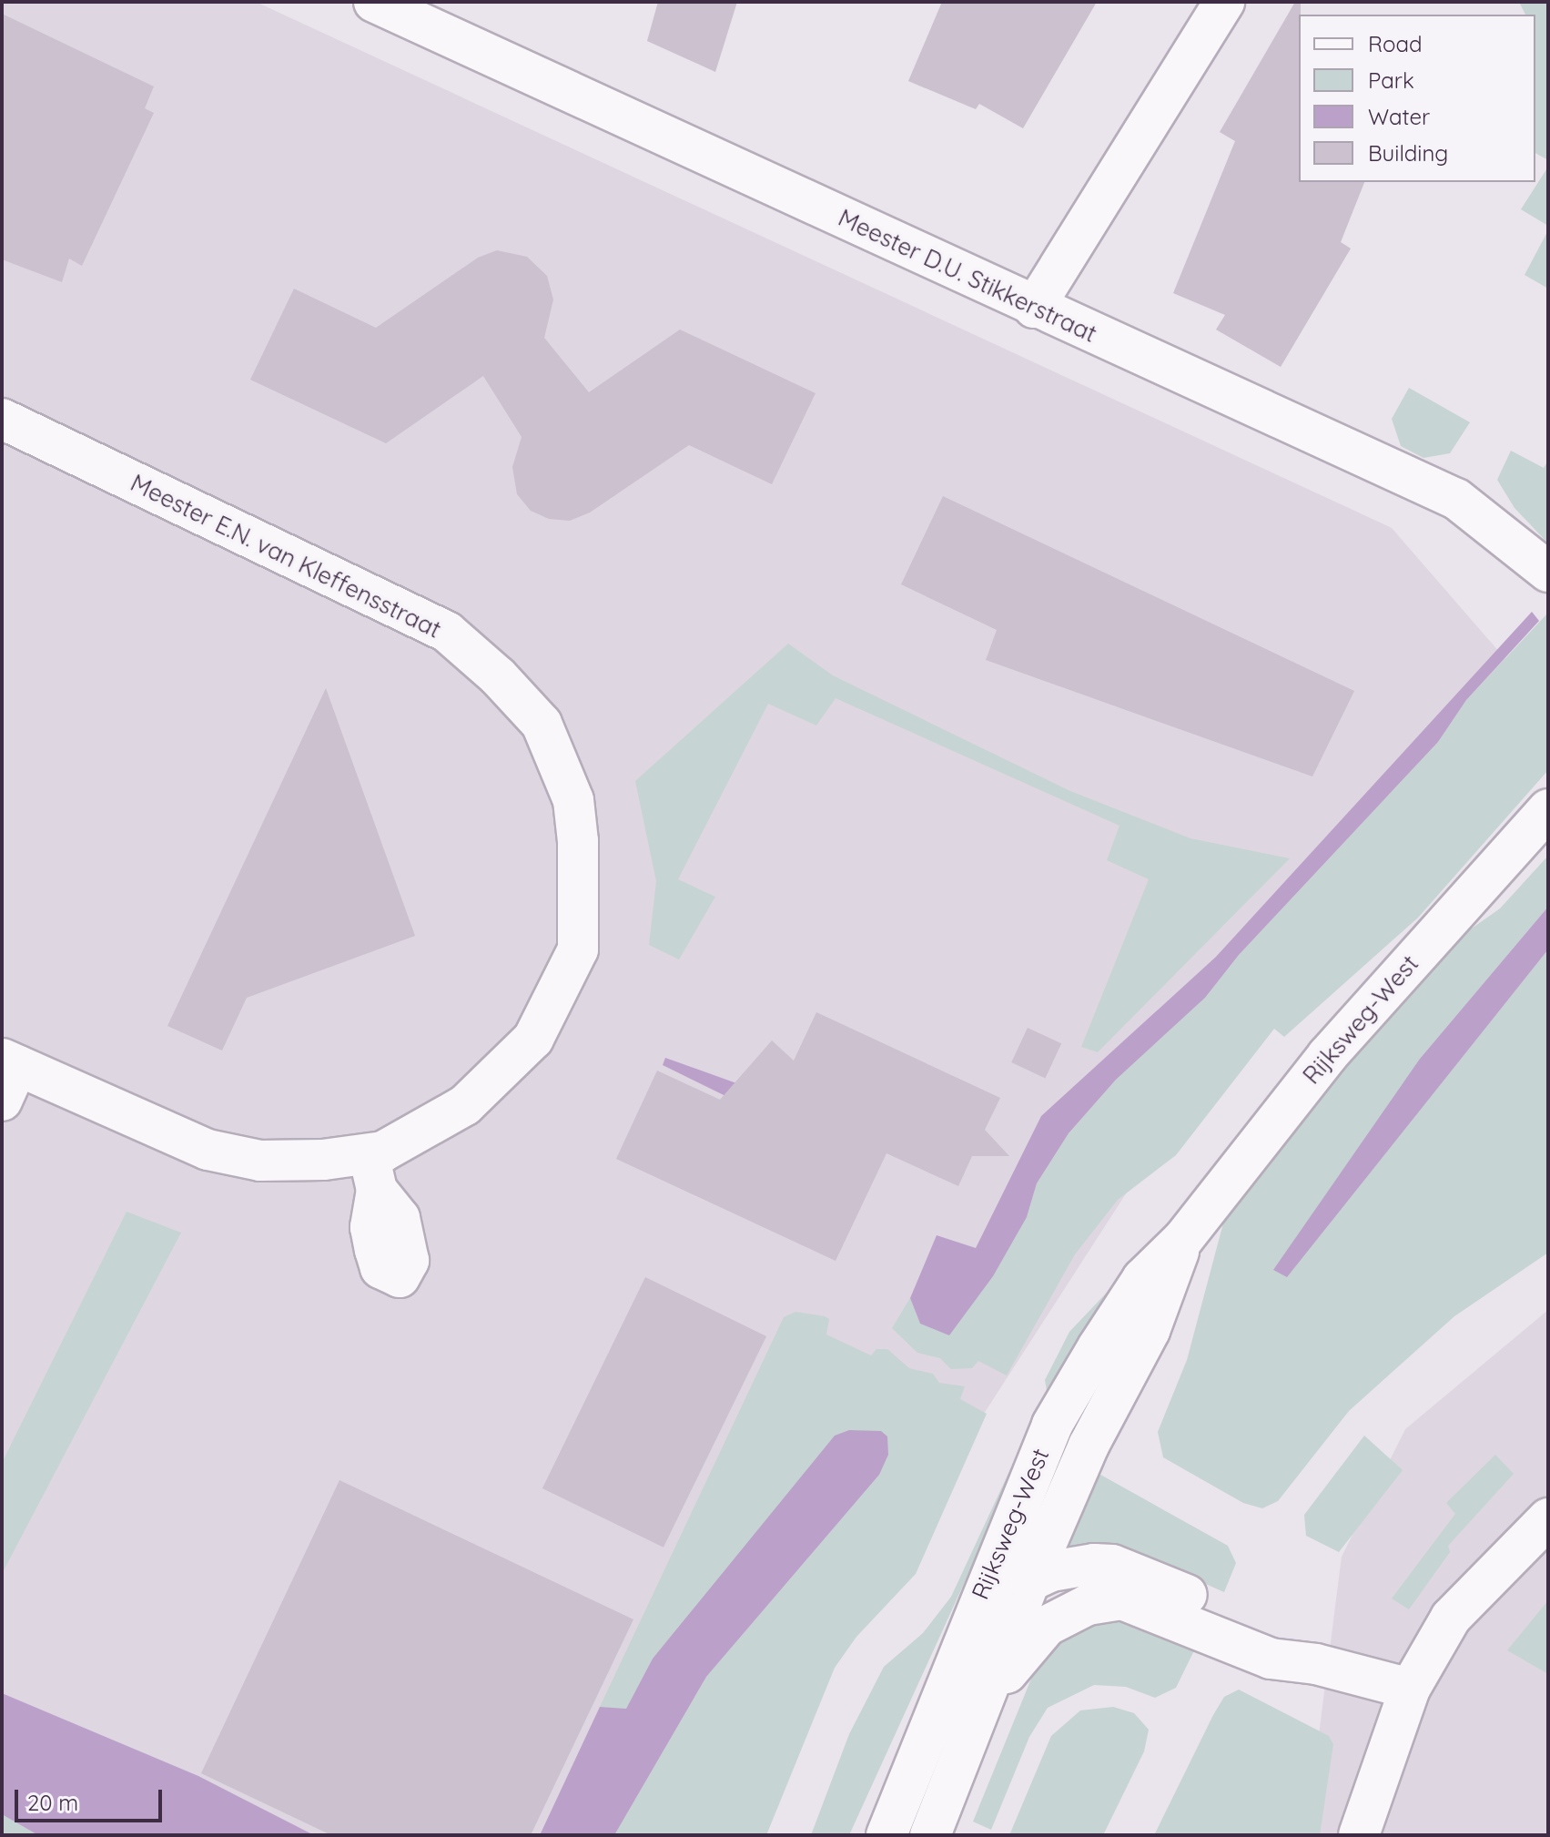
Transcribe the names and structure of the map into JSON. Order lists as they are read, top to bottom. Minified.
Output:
{"streets":{"street":["Meester D.U. Stikkerstraat","Meester E.N. van Kleffensstraat","Rijksweg-West"]},"legend":["Road","Park","Water","Building"],"scale_bar":"20 m"}
